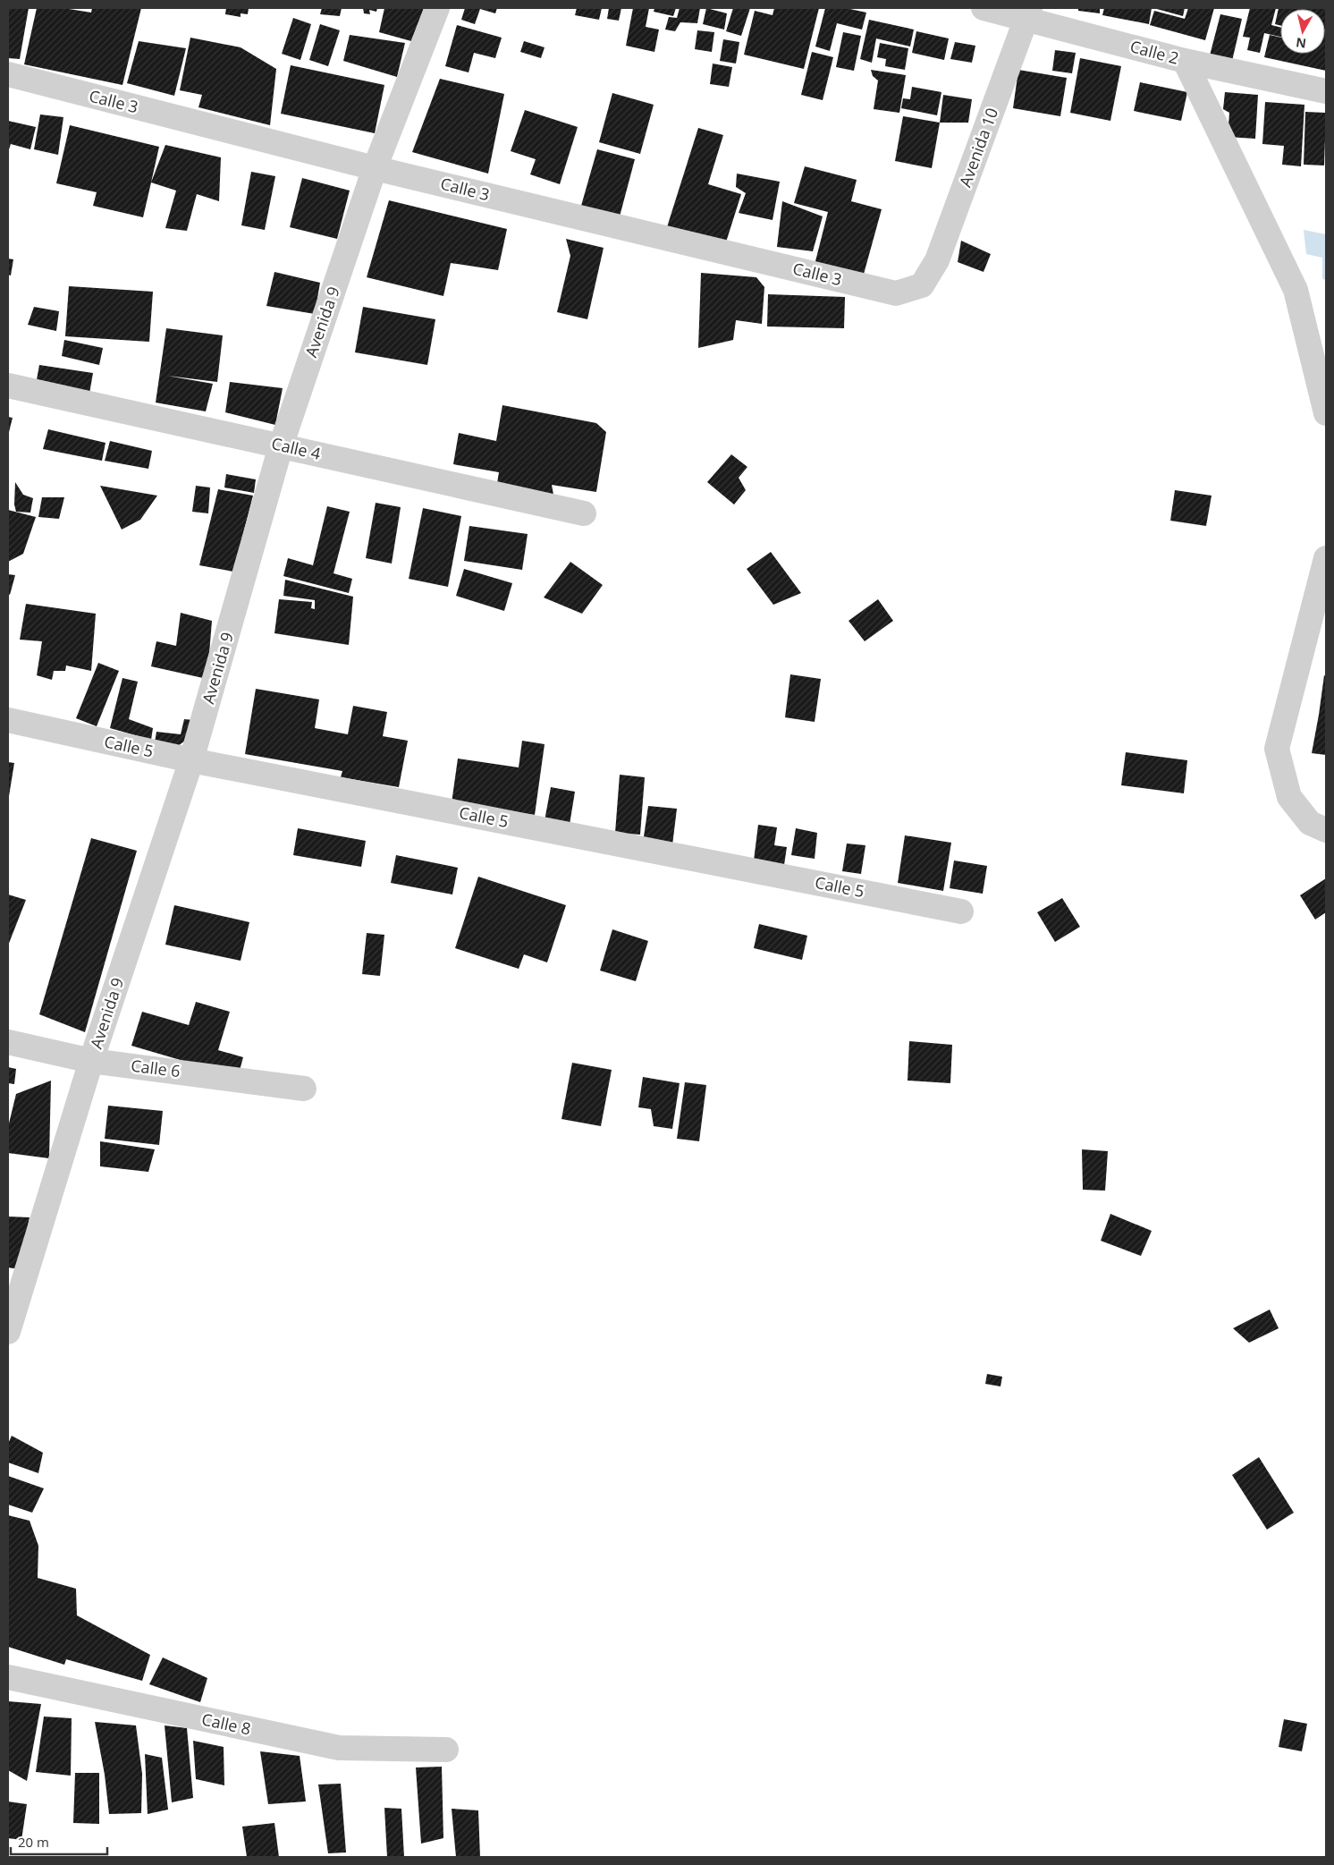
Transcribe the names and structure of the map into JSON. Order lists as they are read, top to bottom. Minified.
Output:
{"streets":{"street":["Calle 2","Calle 3","Avenida 10","Avenida 9","Calle 4","Calle 5","Calle 6","Calle 8"]},"crossings":[["Calle 2","Avenida 10"],["Calle 3","Avenida 10"],["Calle 3","Avenida 9"],["Avenida 9","Calle 4"],["Avenida 9","Calle 5"],["Avenida 9","Calle 6"]],"scale_bar":"20 m","north":"bottom"}
